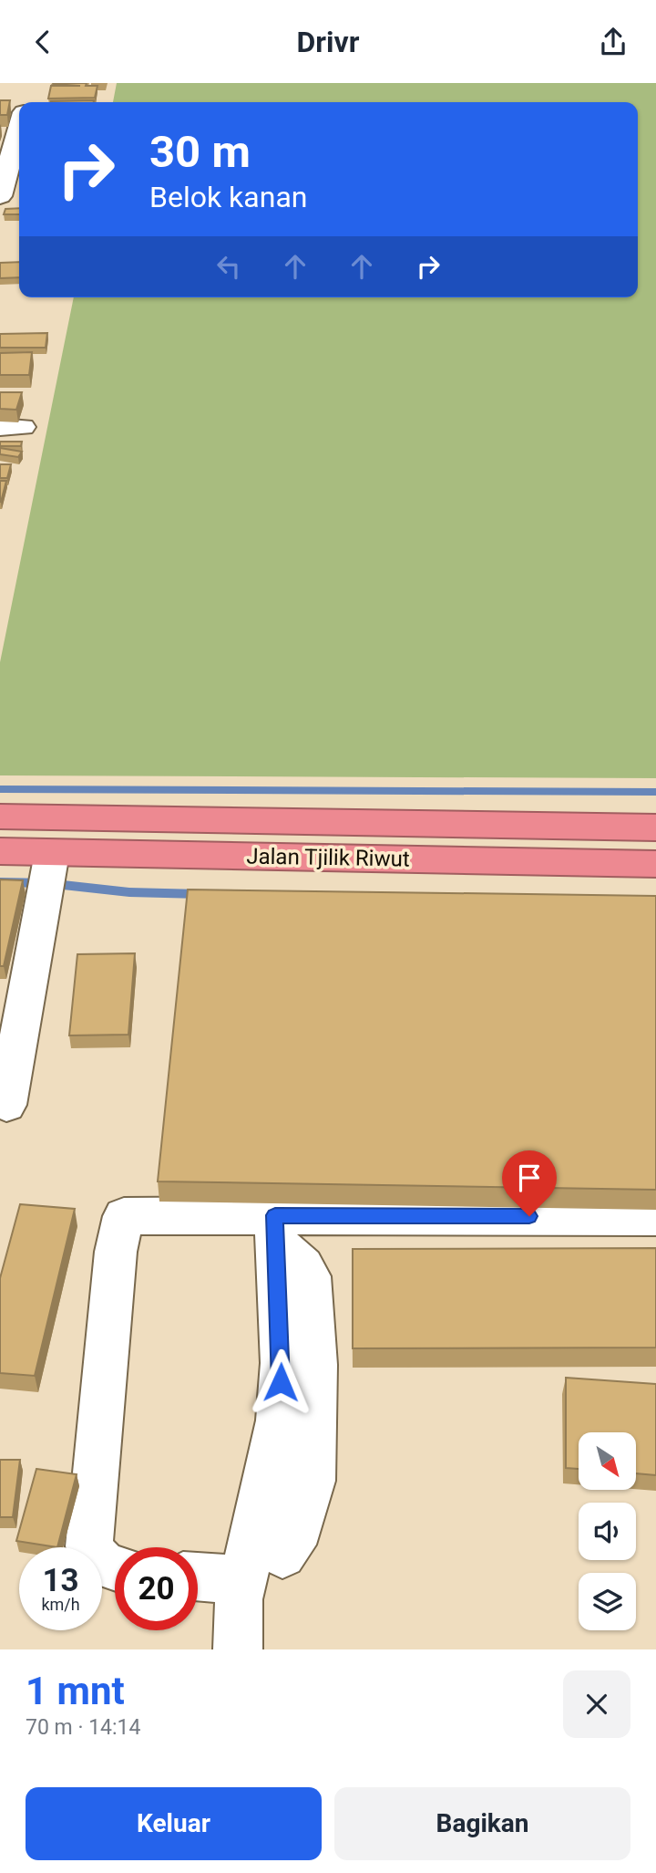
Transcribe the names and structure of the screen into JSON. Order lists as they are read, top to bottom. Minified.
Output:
{"streets":{"highway":["Jalan Tjilik Riwut"]},"north":"bottom right","page":{"header":"Drivr","turn":["30 m","Belok kanan"],"speed":"13 km/h","limit":"20","heading":["1 mnt","70 m · 14:14"],"buttons":["Keluar","Bagikan"]}}
